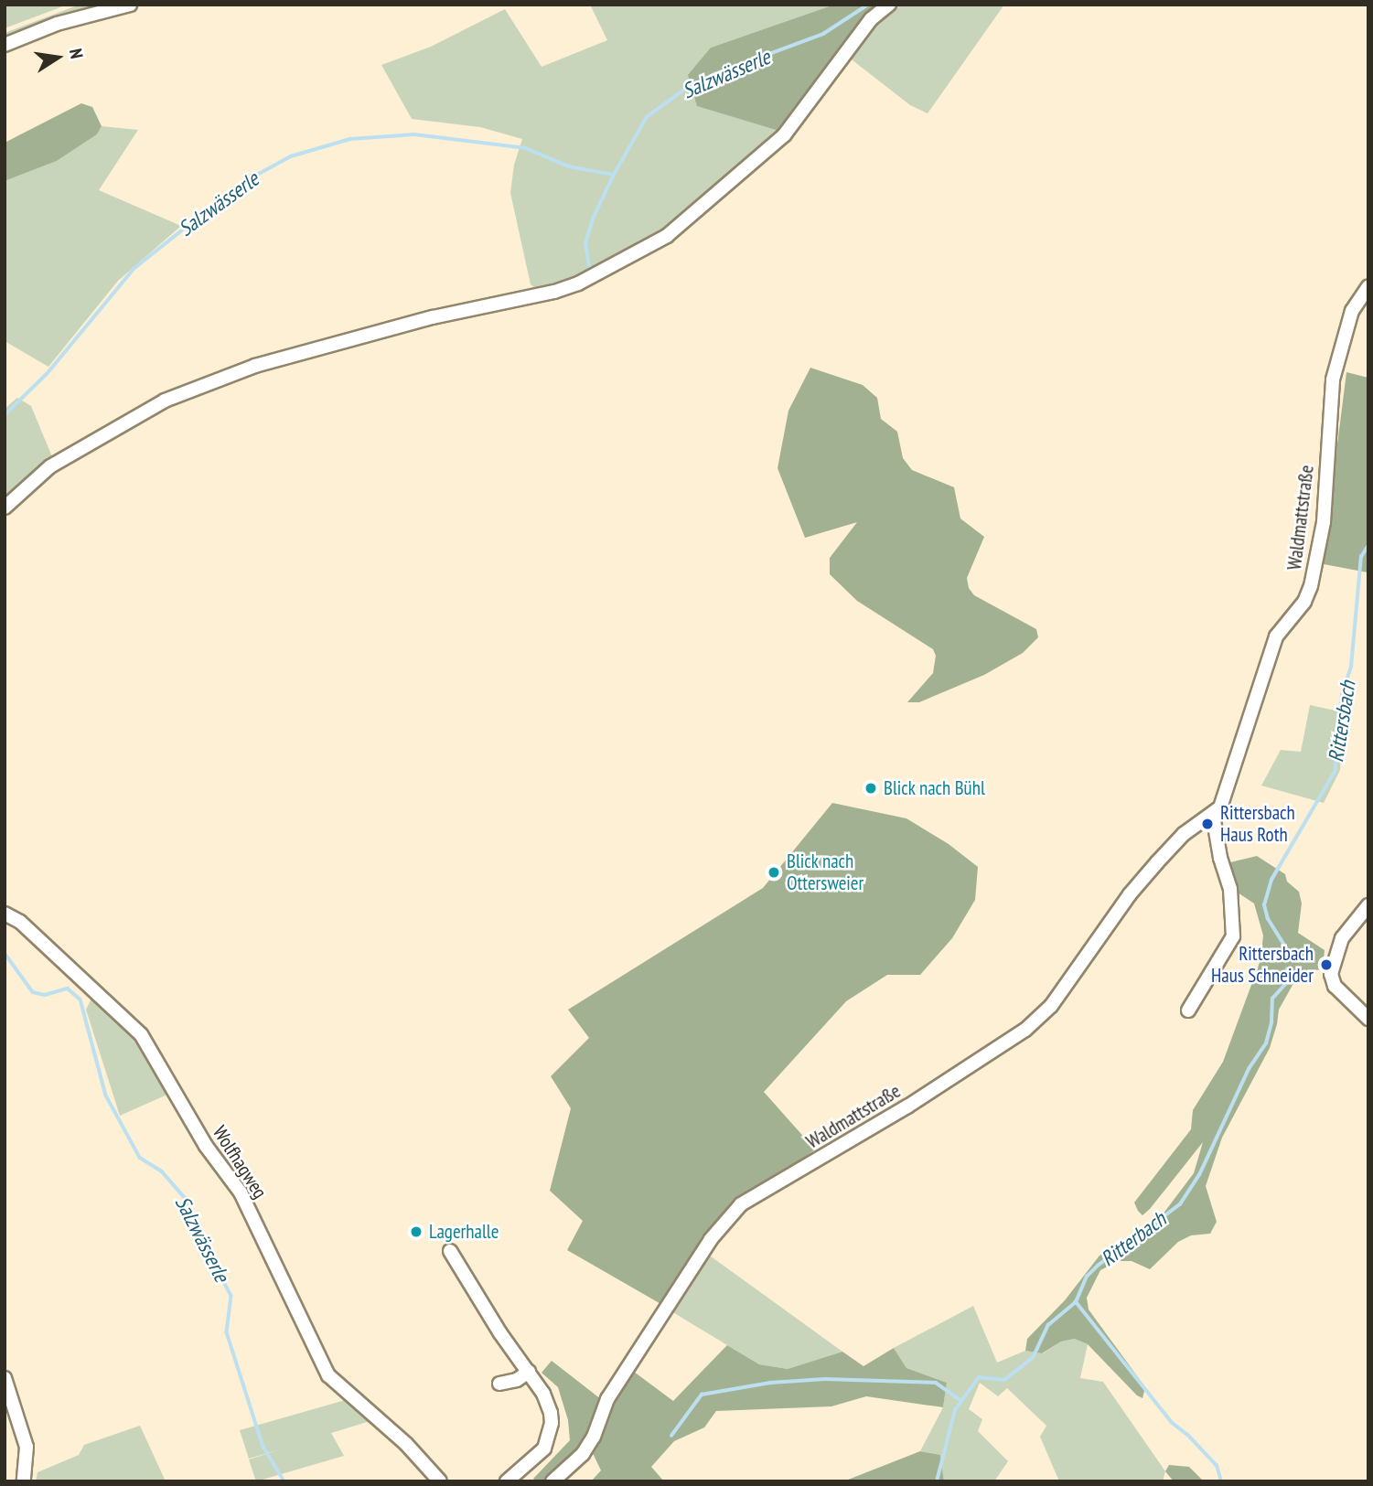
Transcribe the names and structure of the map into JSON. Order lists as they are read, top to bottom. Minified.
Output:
{"streets":{"street":["Waldmattstraße","Wolfhagweg"]},"water":["Salzwässerle","Rittersbach","Ritterbach"],"places":["Blick nach Bühl","Rittersbach Haus Roth","Blick nach Ottersweier","Rittersbach Haus Schneider","Lagerhalle"],"north":"right"}
